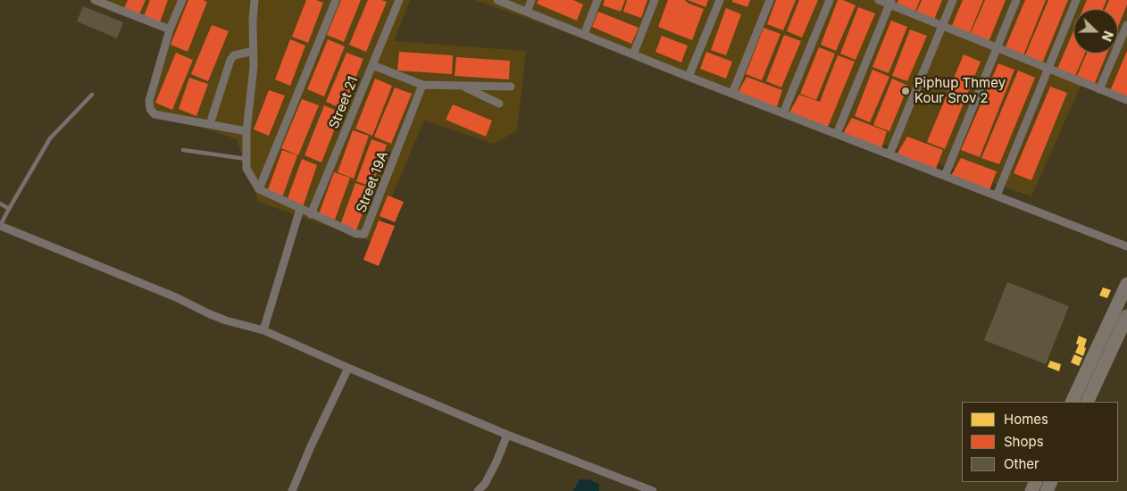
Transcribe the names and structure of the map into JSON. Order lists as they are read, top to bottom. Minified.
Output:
{"streets":{"street":["Street 21","Street 19A"]},"crossings":[["Street 21","Street 19A"]],"places":["Piphup Thmey Kour Srov 2"],"legend":["Homes","Shops","Other"],"north":"right"}
